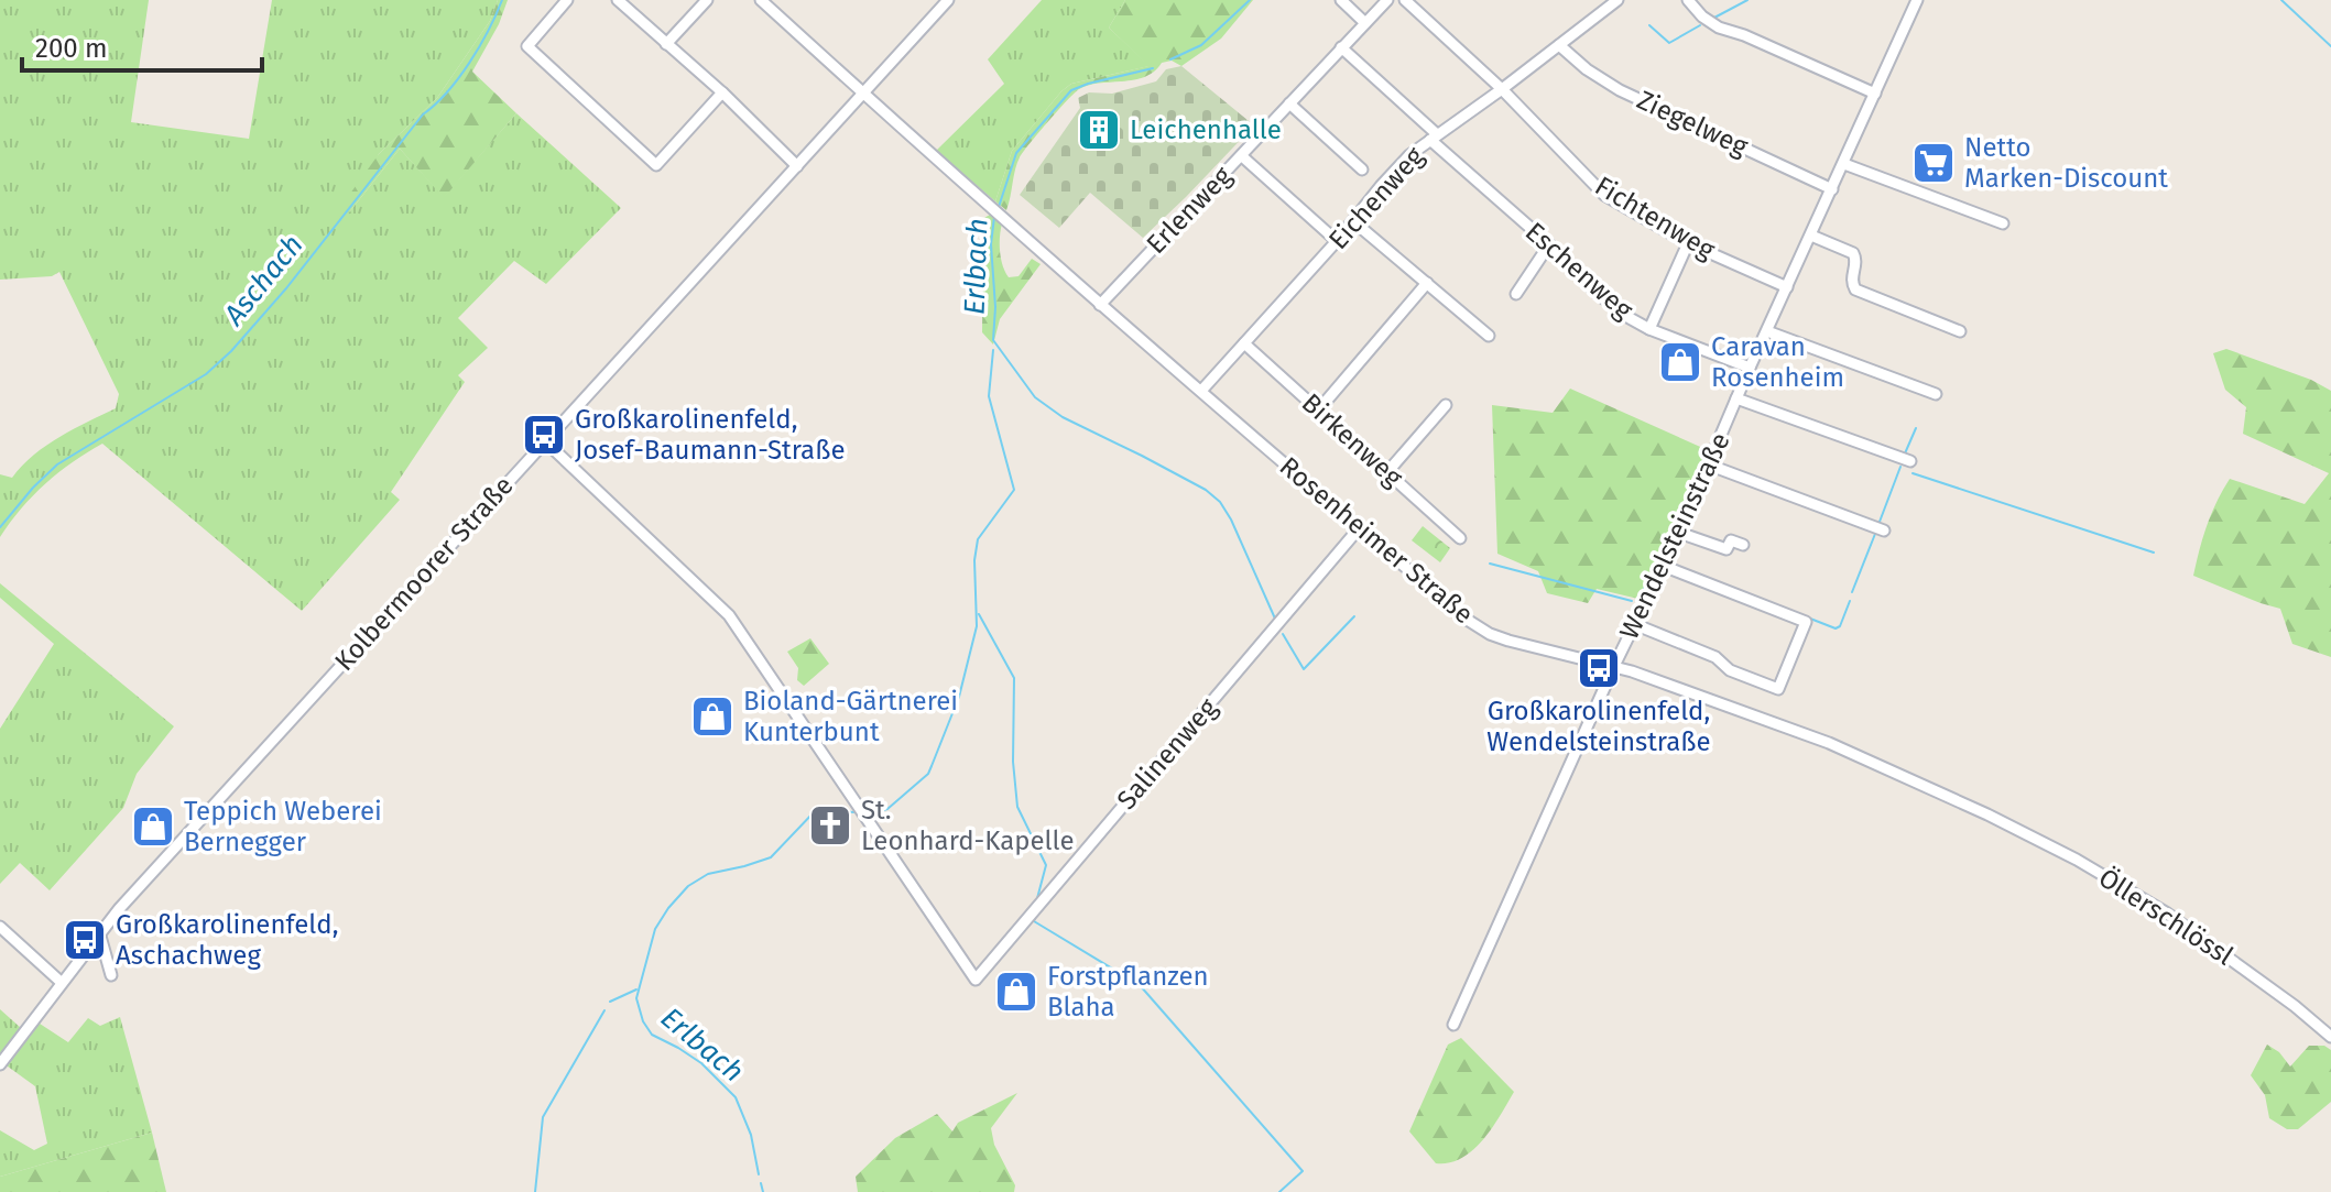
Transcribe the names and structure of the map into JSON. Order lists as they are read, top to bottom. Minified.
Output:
{"streets":{"street":["Ziegelweg","Eichenweg","Erlenweg","Fichtenweg","Eschenweg","Birkenweg","Wendelsteinstraße","Rosenheimer Straße","Kolbermoorer Straße","Salinenweg","Öllerschlössl"]},"crossings":[["Ziegelweg","Eichenweg"],["Ziegelweg","Wendelsteinstraße"],["Eichenweg","Fichtenweg"],["Eichenweg","Eschenweg"],["Eichenweg","Birkenweg"],["Eichenweg","Rosenheimer Straße"],["Erlenweg","Eschenweg"],["Erlenweg","Rosenheimer Straße"],["Fichtenweg","Wendelsteinstraße"],["Eschenweg","Wendelsteinstraße"],["Wendelsteinstraße","Rosenheimer Straße"],["Rosenheimer Straße","Kolbermoorer Straße"],["Rosenheimer Straße","Salinenweg"],["Rosenheimer Straße","Öllerschlössl"],["Kolbermoorer Straße","Salinenweg"]],"water":["Erlbach","Aschach"],"places":{"building":["Leichenhalle"],"supermarket":["Netto Marken-Discount"],"shop":["Caravan Rosenheim","Bioland-Gärtnerei Kunterbunt","Teppich Weberei Bernegger","Forstpflanzen Blaha"],"bus stop":["Großkarolinenfeld, Josef-Baumann-Straße","Großkarolinenfeld, Wendelsteinstraße","Großkarolinenfeld, Aschachweg"],"church":["St. Leonhard-Kapelle"]},"scale_bar":"200 m"}
